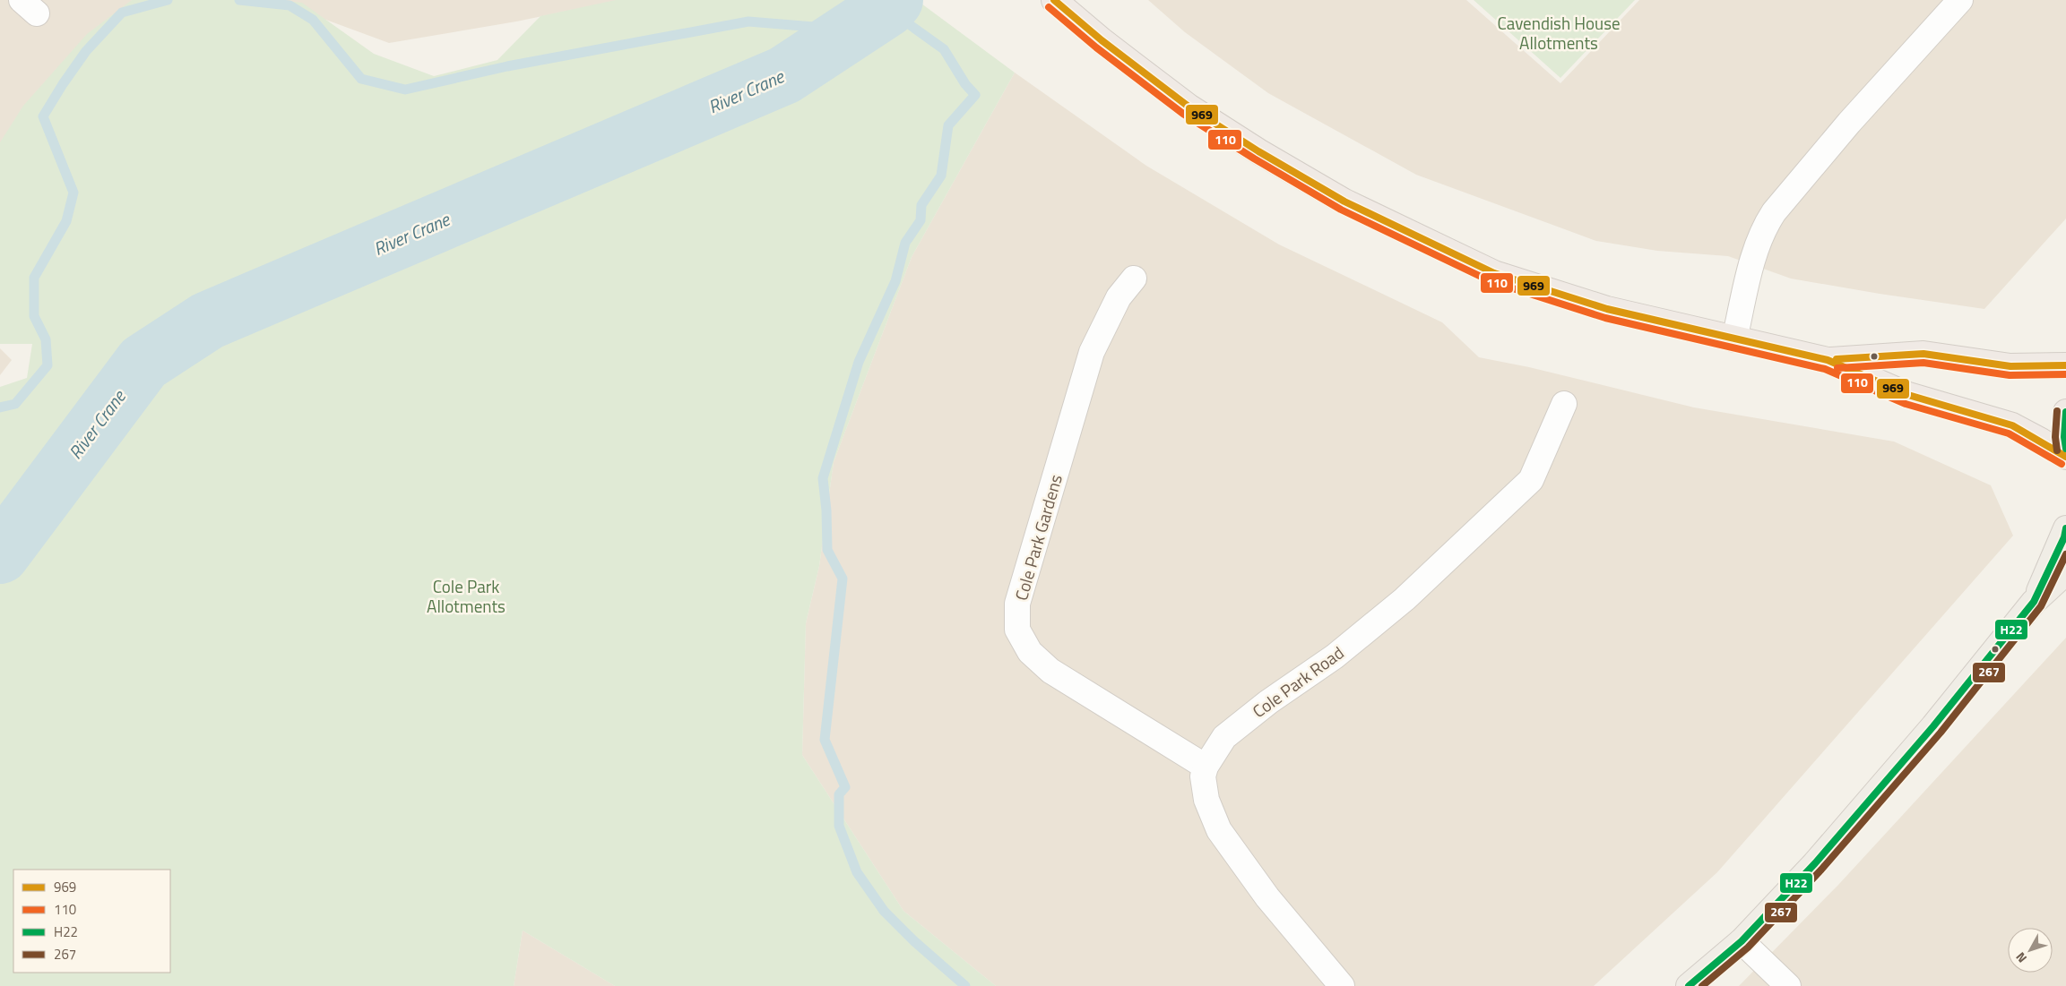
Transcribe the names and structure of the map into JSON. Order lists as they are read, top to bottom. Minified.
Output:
{"streets":{"street":["Cole Park Gardens","Cole Park Road"]},"crossings":[["Cole Park Gardens","Cole Park Road"]],"water":["River Crane"],"parks":["Cavendish House Allotments","Cole Park Allotments"],"lines":["transit line 969","transit line 110","transit line 267","transit line H22"],"legend":["969","110","H22","267"],"north":"bottom left"}
